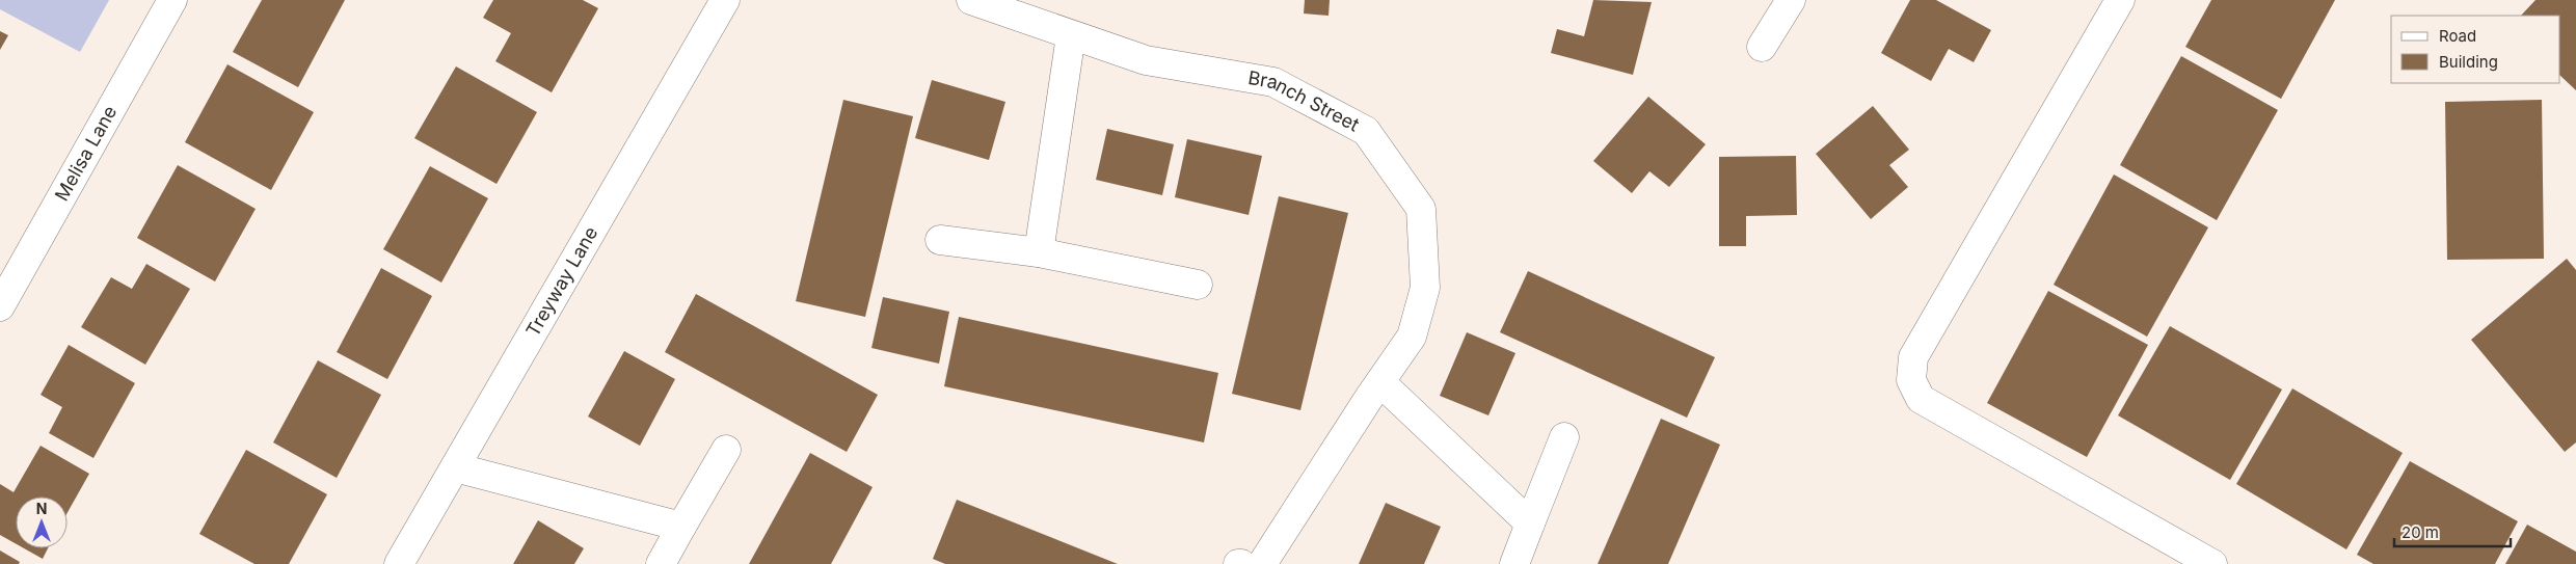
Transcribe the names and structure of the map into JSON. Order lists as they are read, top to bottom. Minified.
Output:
{"streets":{"street":["Branch Street","Melisa Lane","Treyway Lane"]},"legend":["Road","Building"],"scale_bar":"20 m","north":"top"}
